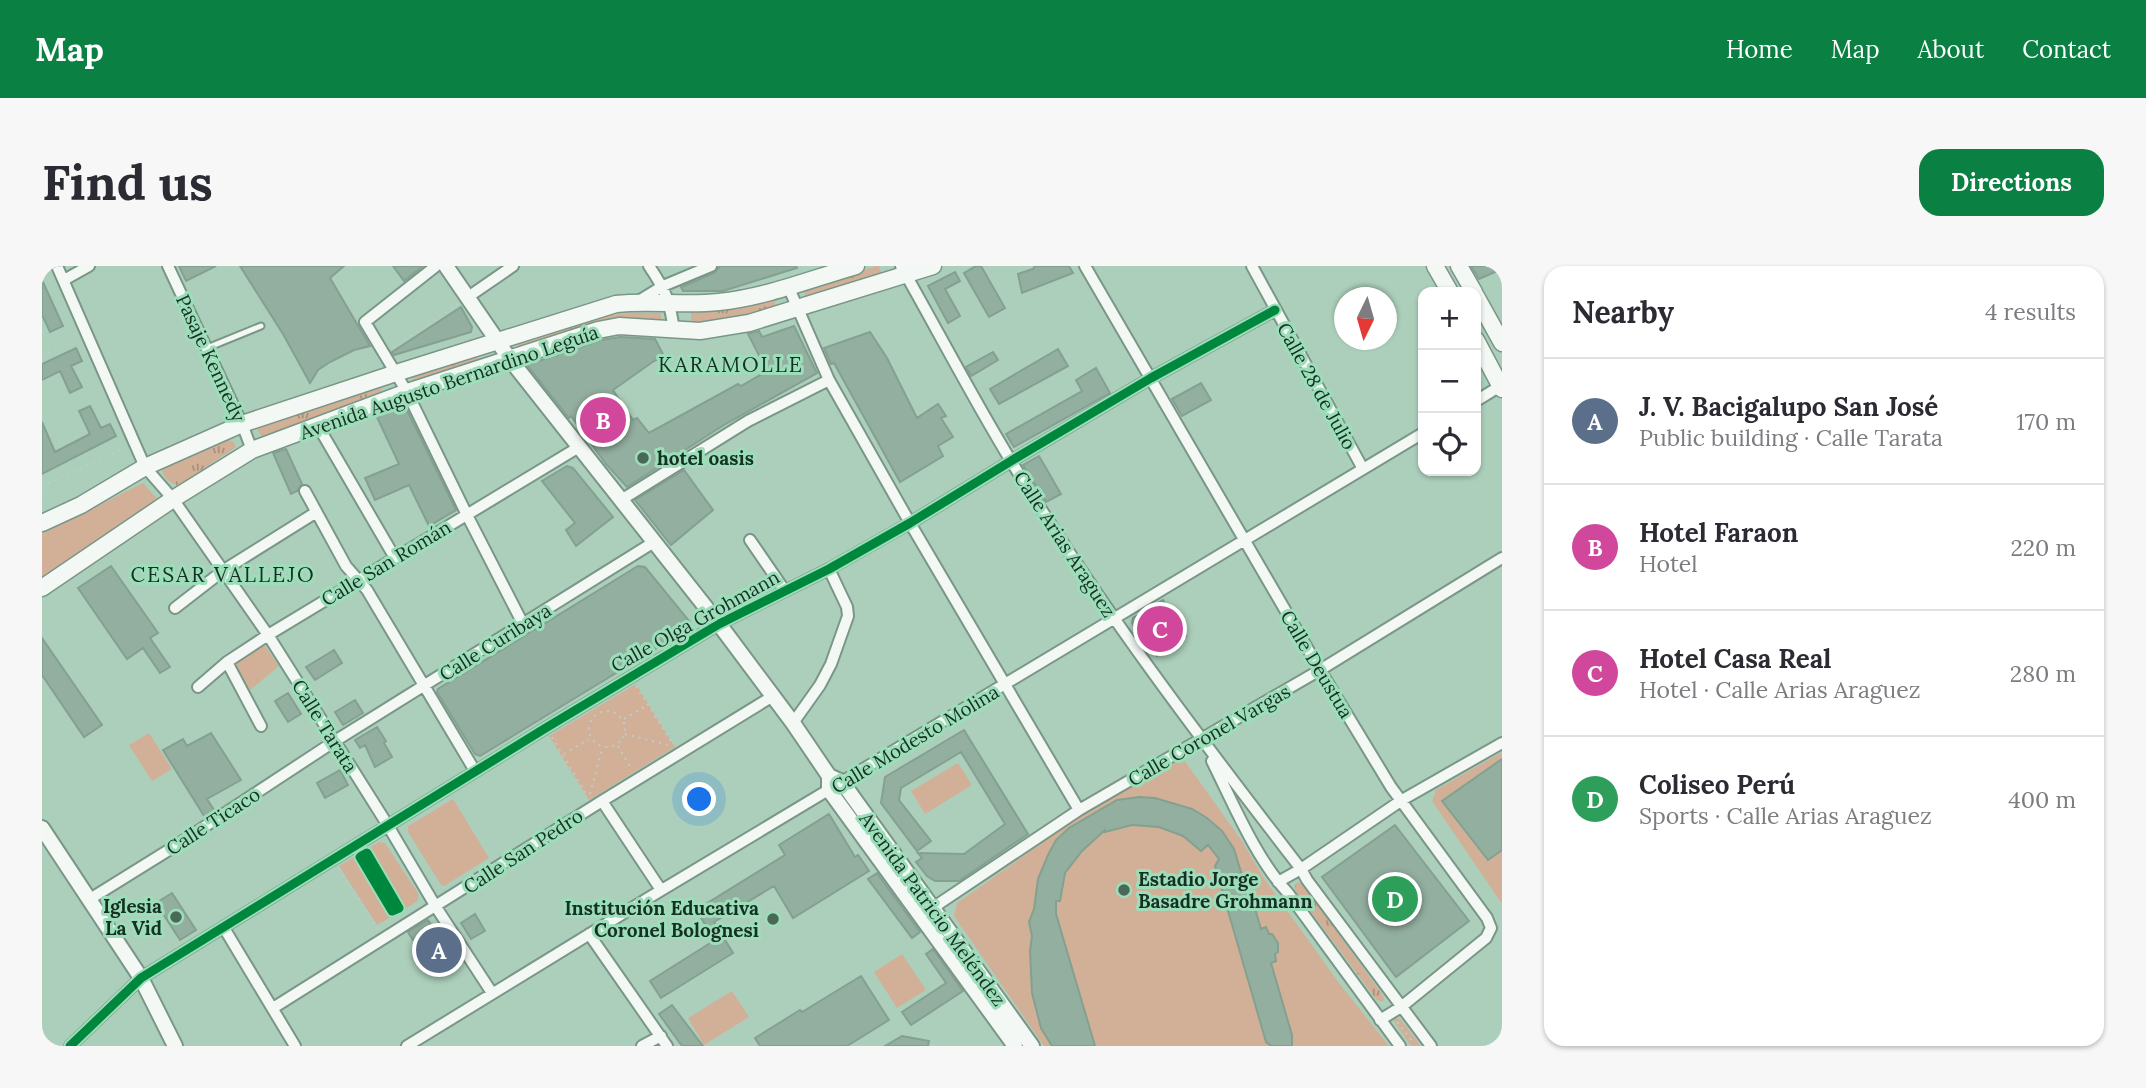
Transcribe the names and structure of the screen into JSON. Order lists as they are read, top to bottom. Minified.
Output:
{"streets":{"main road":["Avenida Augusto Bernardino Leguía"],"street":["Pasaje Kennedy","Calle 28 de Julio","Calle Arias Araguez","Calle San Román","Calle Olga Grohmann","Calle Curibaya","Calle Deustua","Calle Tarata","Calle Coronel Vargas","Calle Modesto Molina","Calle Ticaco","Calle San Pedro","Avenida Patricio Meléndez"]},"crossings":[["Pasaje Kennedy","Avenida Augusto Bernardino Leguía"],["Avenida Augusto Bernardino Leguía","Calle Arias Araguez"],["Avenida Augusto Bernardino Leguía","Calle Tarata"],["Avenida Augusto Bernardino Leguía","Avenida Patricio Meléndez"],["Calle 28 de Julio","Calle Olga Grohmann"],["Calle 28 de Julio","Calle Modesto Molina"],["Calle Arias Araguez","Calle Olga Grohmann"],["Calle Arias Araguez","Calle Deustua"],["Calle Arias Araguez","Calle Coronel Vargas"],["Calle Arias Araguez","Calle Modesto Molina"],["Calle San Román","Calle Tarata"],["Calle San Román","Avenida Patricio Meléndez"],["Calle Olga Grohmann","Calle Deustua"],["Calle Olga Grohmann","Calle Tarata"],["Calle Olga Grohmann","Avenida Patricio Meléndez"],["Calle Curibaya","Calle Tarata"],["Calle Curibaya","Calle Ticaco"],["Calle Curibaya","Avenida Patricio Meléndez"],["Calle Deustua","Calle Coronel Vargas"],["Calle Deustua","Calle Modesto Molina"],["Calle Tarata","Calle Modesto Molina"],["Calle Tarata","Calle Ticaco"],["Calle Tarata","Calle San Pedro"],["Calle Coronel Vargas","Avenida Patricio Meléndez"],["Calle Modesto Molina","Avenida Patricio Meléndez"],["Calle San Pedro","Avenida Patricio Meléndez"]],"districts":["KARAMOLLE","CESAR VALLEJO"],"places":["hotel oasis","Estadio Jorge Basadre Grohmann","Iglesia La Vid","Institución Educativa Coronel Bolognesi"],"north":"bottom","page":{"header":"Map","nav":["Home","Map","About","Contact"],"buttons":"Directions","title":"Find us","heading":["Nearby","4 results"],"map_buttons":["+","−"],"list":[{"mark":"A","name":"J. V. Bacigalupo San José","note":"Public building · Calle Tarata","value":"170 m"},{"mark":"B","name":"Hotel Faraon","note":"Hotel","value":"220 m"},{"mark":"C","name":"Hotel Casa Real","note":"Hotel · Calle Arias Araguez","value":"280 m"},{"mark":"D","name":"Coliseo Perú","note":"Sports · Calle Arias Araguez","value":"400 m"}],"pins":["B","C","D","A"]}}
